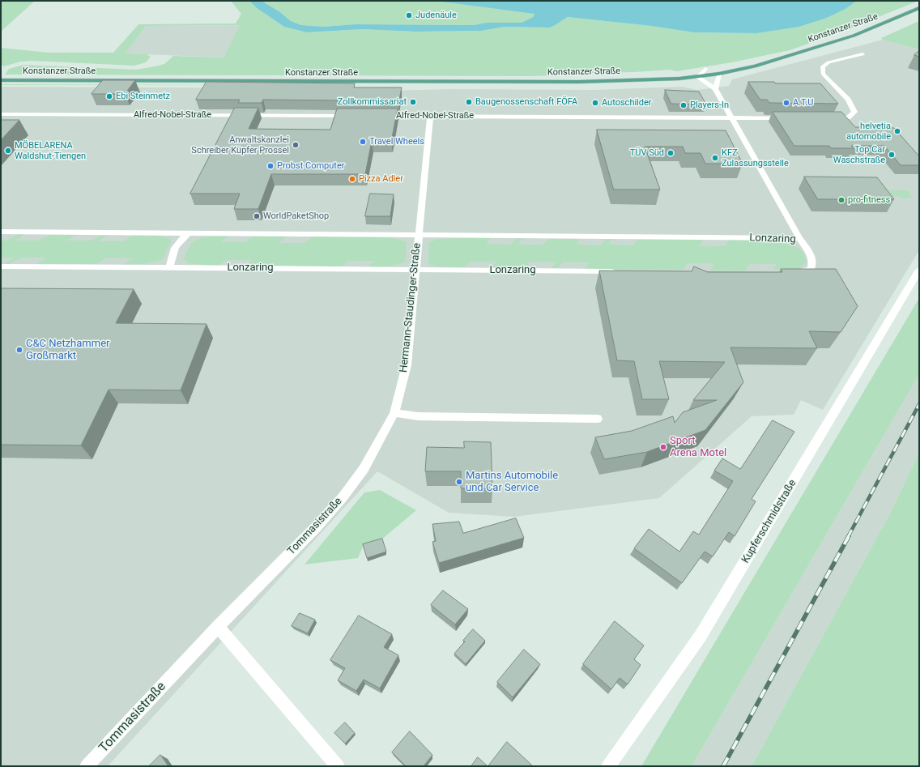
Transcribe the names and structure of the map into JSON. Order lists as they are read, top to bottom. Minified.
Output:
{"streets":{"main road":["Konstanzer Straße"],"street":["Alfred-Nobel-Straße","Lonzaring","Hermann-Staudinger-Straße","Kupferschmidstraße","Tommasistraße"]},"crossings":[["Alfred-Nobel-Straße","Hermann-Staudinger-Straße"],["Lonzaring","Hermann-Staudinger-Straße"],["Hermann-Staudinger-Straße","Tommasistraße"]],"places":["Judenäule","Ebi Steinmetz","Zollkommissariat","Baugenossenschaft FÖFA","Autoschilder","A.T.U","Players-In","helvetia automobile","Travel Wheels","Anwaltskanzlei Schreiber Küpfer Prossel","MÖBELARENA Waldshut-Tiengen","TÜV Süd","Top Car Waschstraße","KFZ Zulassungsstelle","Probst Computer","Pizza Adler","pro-fitness","WorldPaketShop","C&C Netzhammer Großmarkt","Sport Arena Motel","Martins Automobile und Car Service"]}
